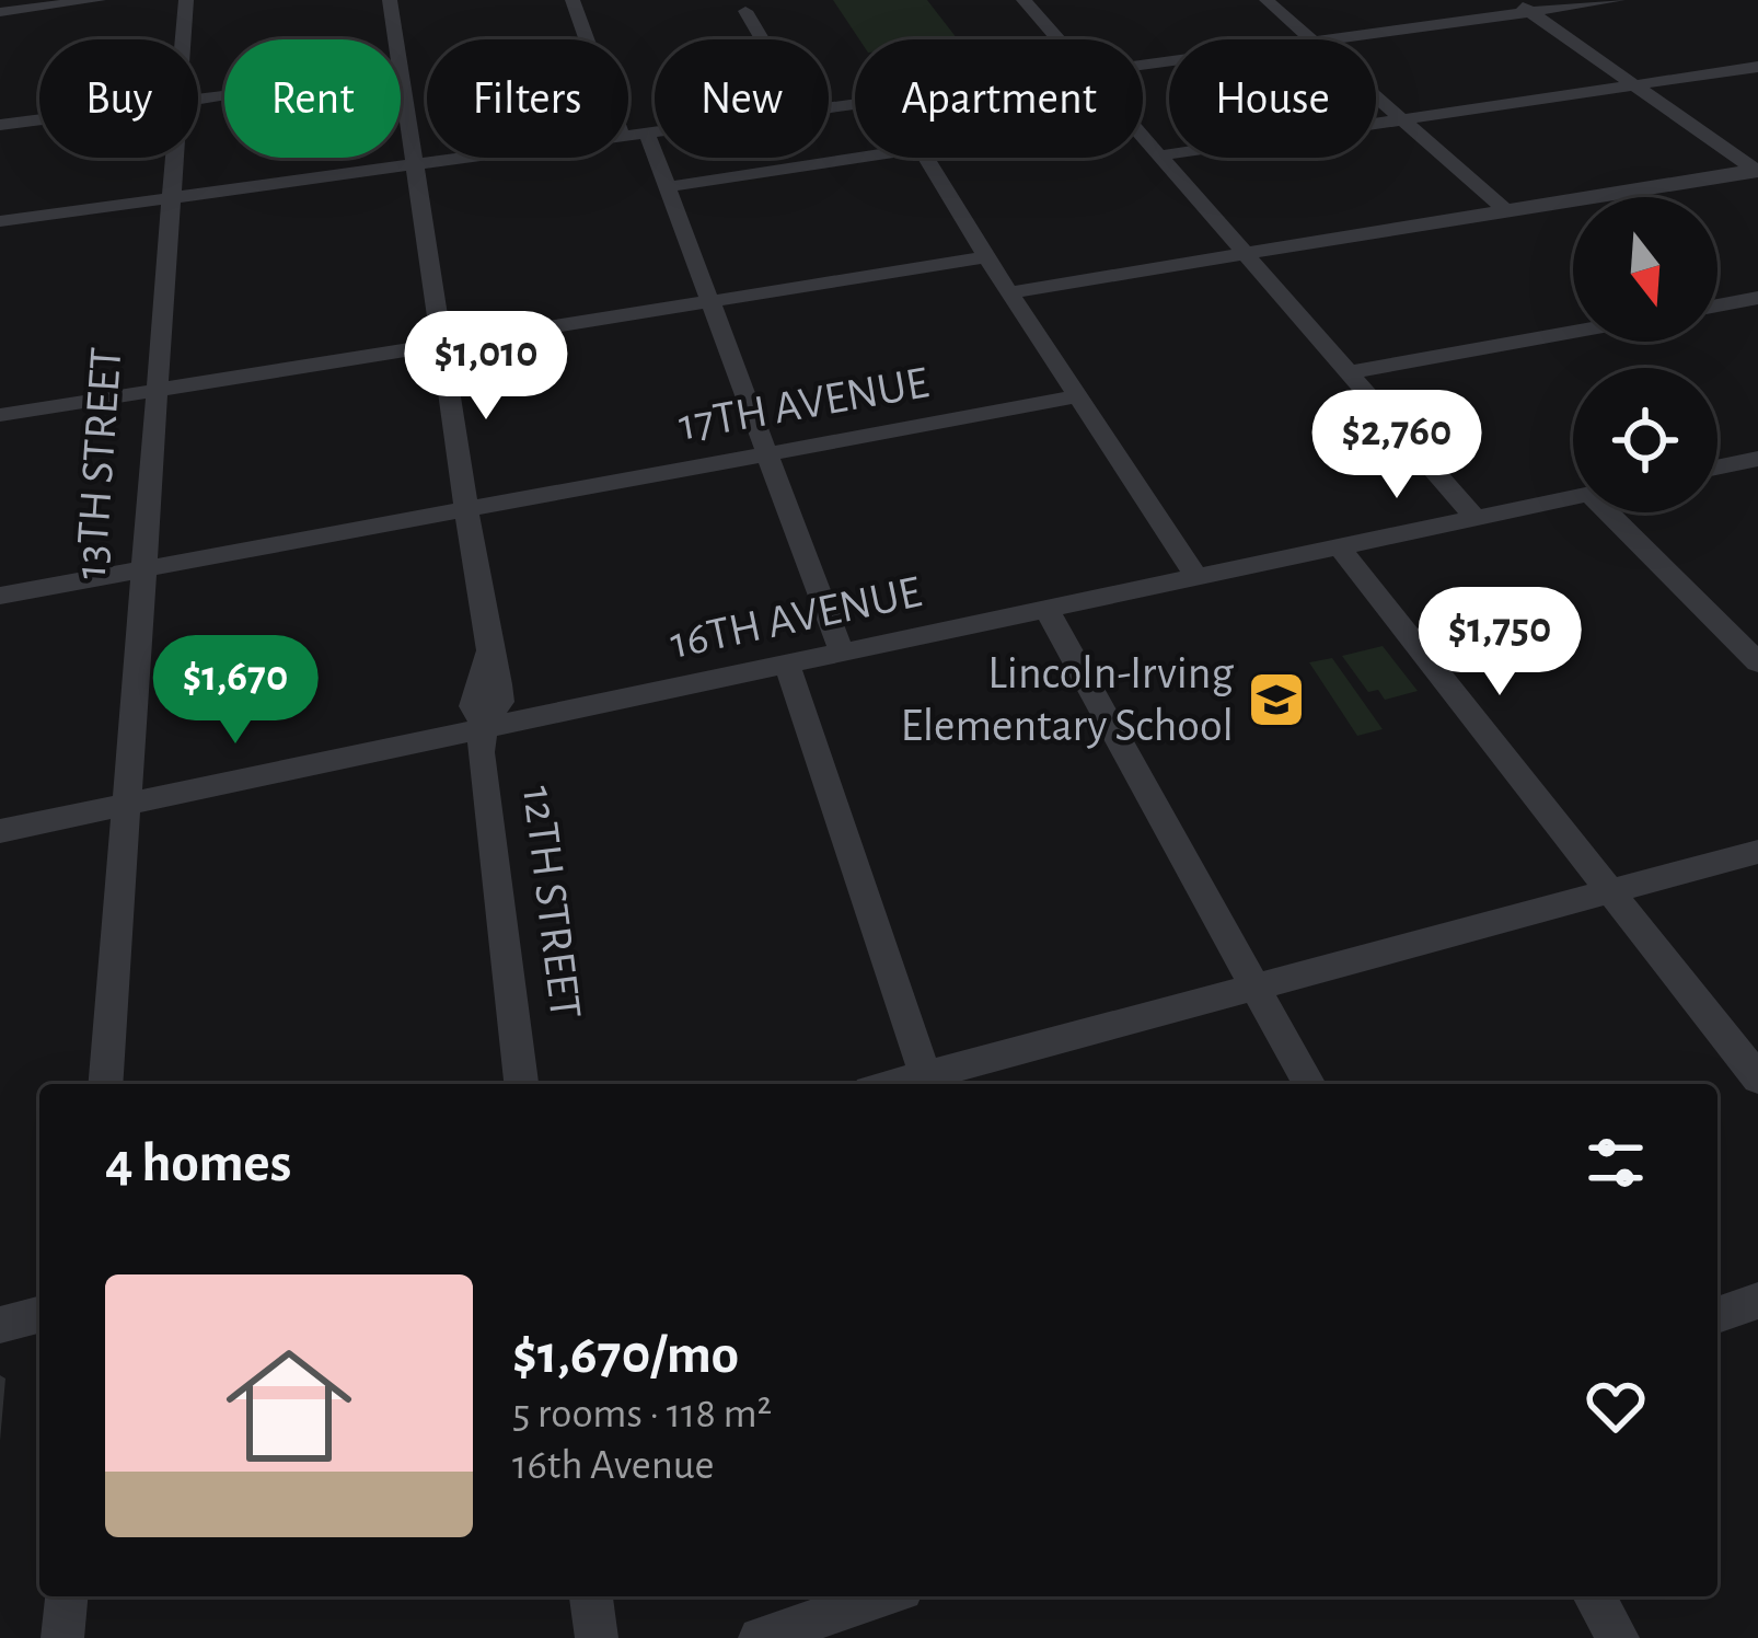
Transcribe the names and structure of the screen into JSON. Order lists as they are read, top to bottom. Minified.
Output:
{"streets":{"street":["17TH AVENUE","13TH STREET","16TH AVENUE","12TH STREET"]},"crossings":[["17TH AVENUE","13TH STREET"],["17TH AVENUE","12TH STREET"],["13TH STREET","16TH AVENUE"],["16TH AVENUE","12TH STREET"]],"places":{"school or university":["Lincoln-Irving Elementary School"]},"north":"bottom","page":{"chip":["Buy","Rent","Filters","New","Apartment","House"],"price":["$1,010","$2,760","$1,750","$1,670"],"heading":"4 homes","list":[{"name":"$1,670/mo","note":"5 rooms · 118 m² · 16th Avenue"}]}}
